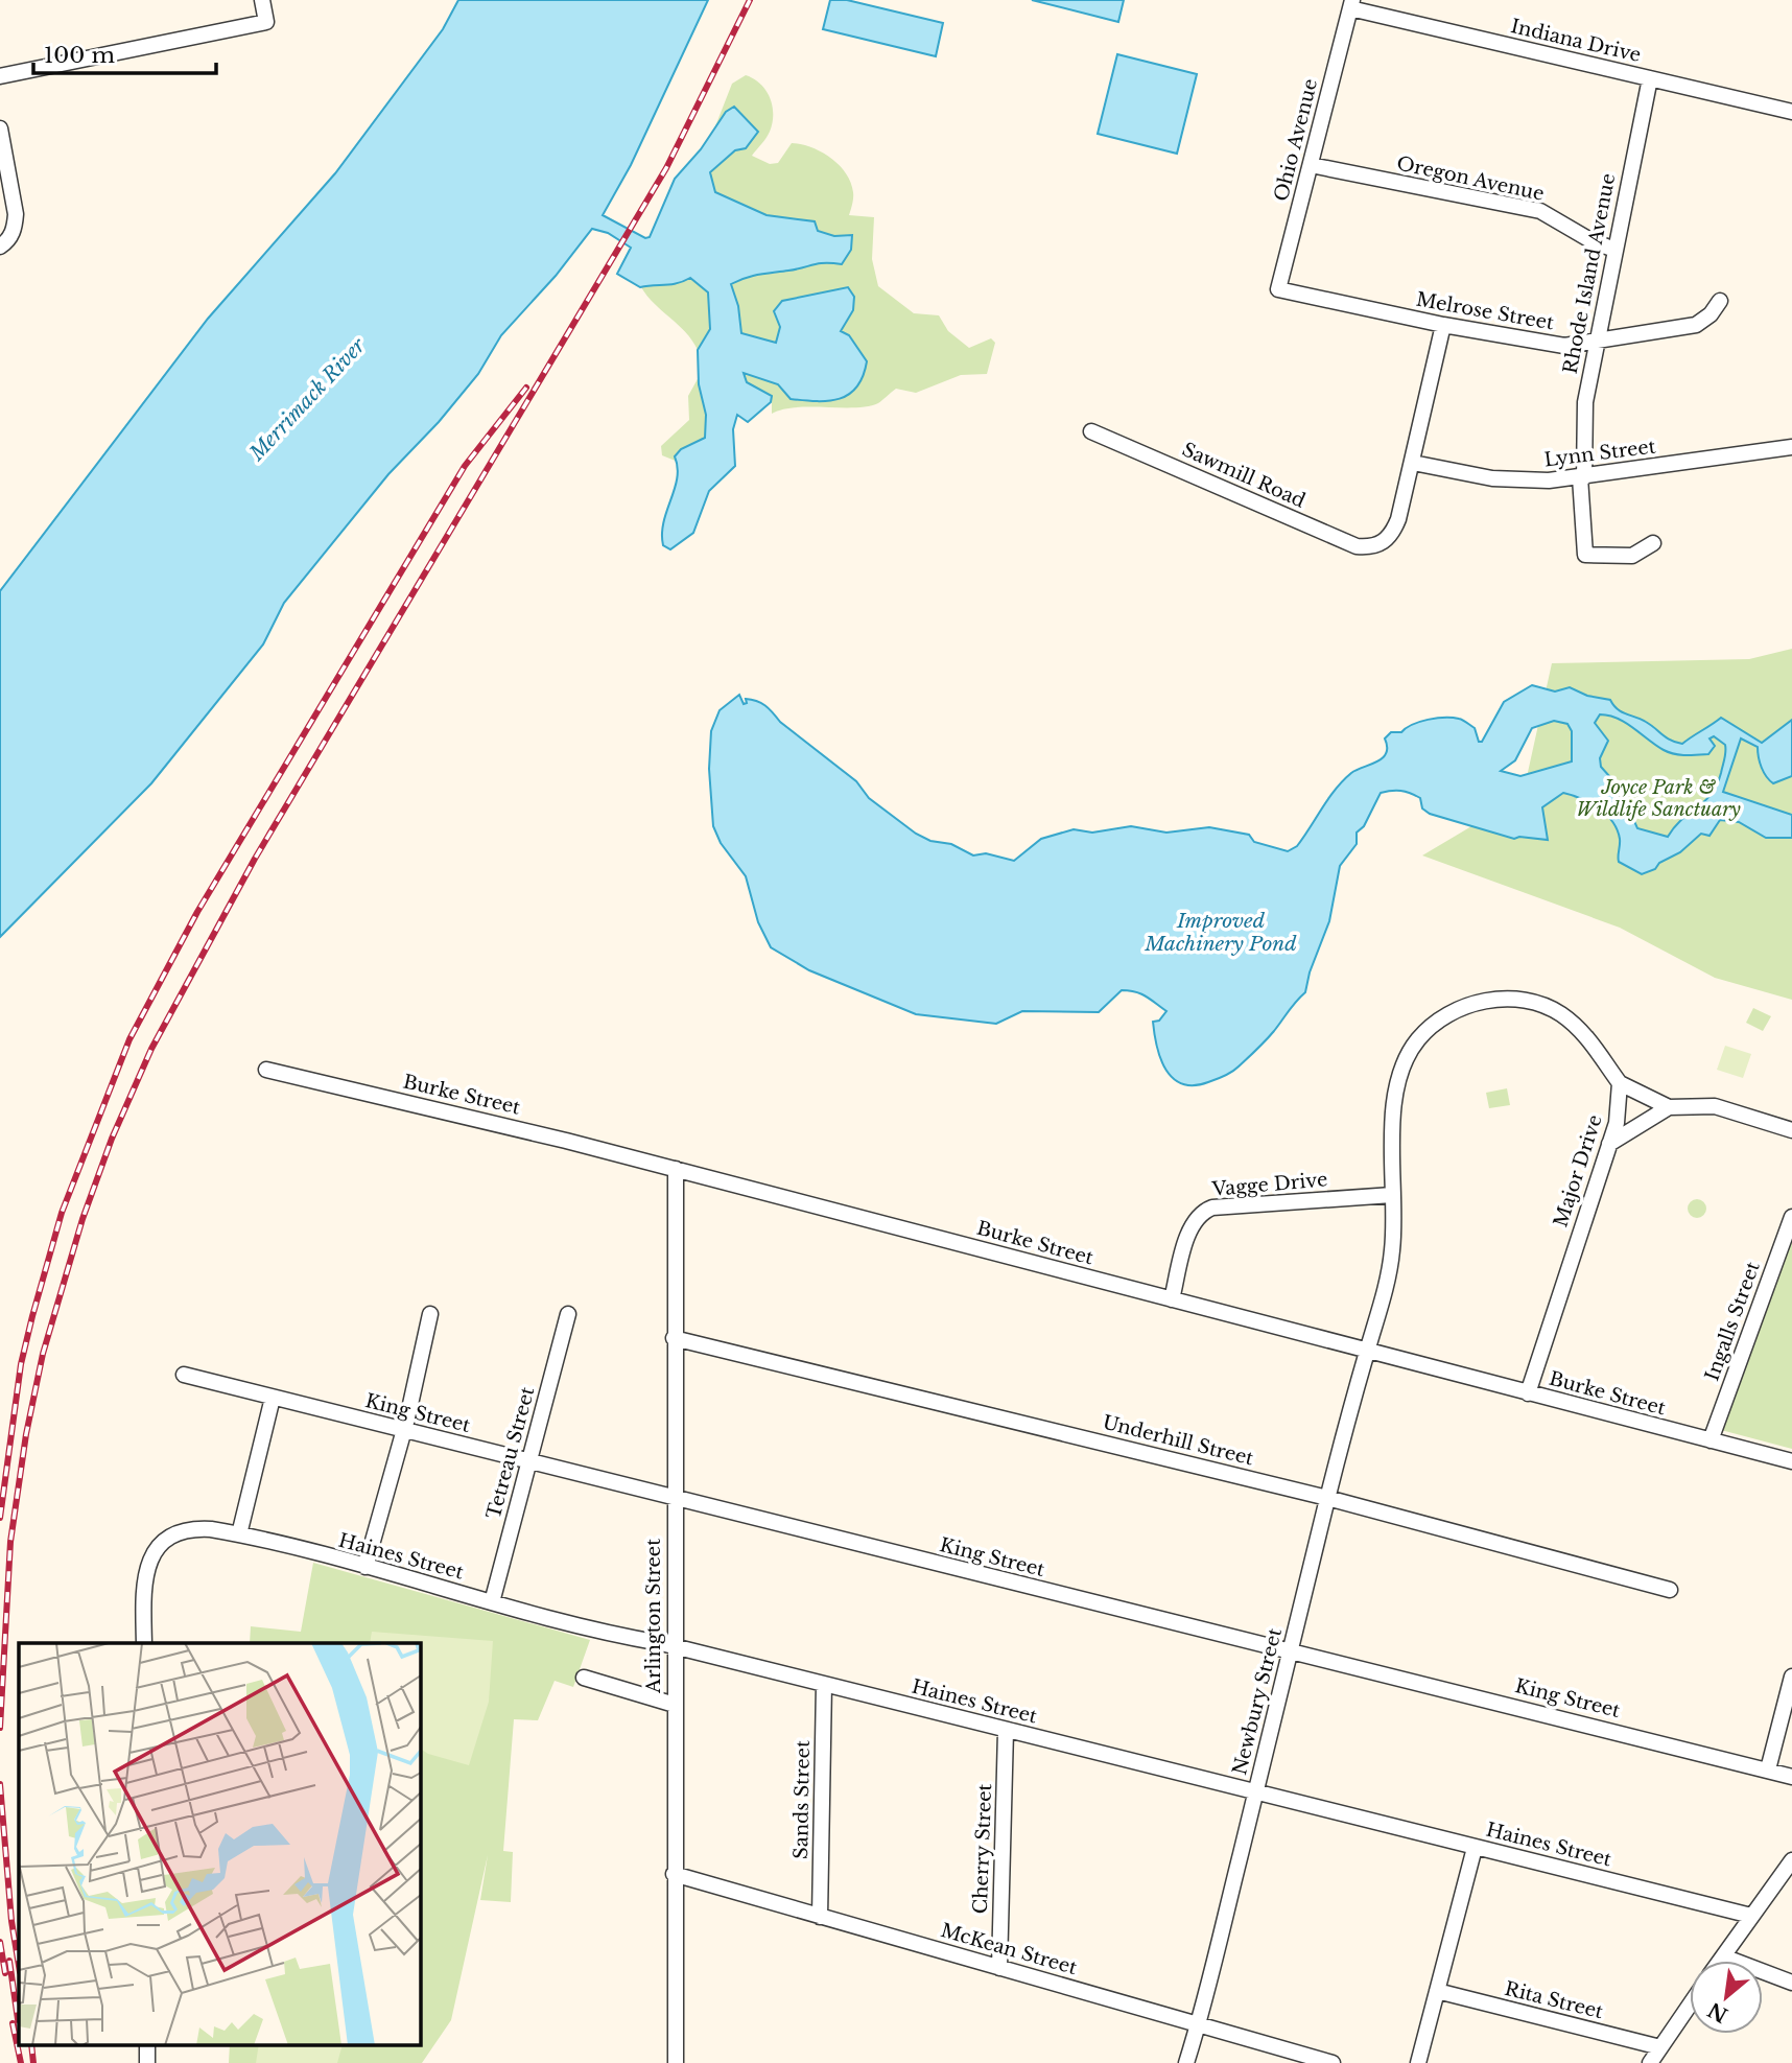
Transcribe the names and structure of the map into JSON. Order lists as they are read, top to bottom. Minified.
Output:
{"streets":{"street":["Indiana Drive","Ohio Avenue","Oregon Avenue","Rhode Island Avenue","Melrose Street","Lynn Street","Sawmill Road","Burke Street","Major Drive","Vagge Drive","Ingalls Street","King Street","Underhill Street","Tetreau Street","Haines Street","Arlington Street","Newbury Street","Sands Street","Cherry Street","McKean Street","Rita Street"]},"crossings":[["Indiana Drive","Ohio Avenue"],["Indiana Drive","Rhode Island Avenue"],["Ohio Avenue","Oregon Avenue"],["Ohio Avenue","Melrose Street"],["Oregon Avenue","Rhode Island Avenue"],["Rhode Island Avenue","Melrose Street"],["Rhode Island Avenue","Lynn Street"],["Lynn Street","Sawmill Road"],["Burke Street","Major Drive"],["Burke Street","Vagge Drive"],["Burke Street","Ingalls Street"],["Burke Street","Arlington Street"],["Burke Street","Newbury Street"],["King Street","Tetreau Street"],["King Street","Arlington Street"],["King Street","Newbury Street"],["Underhill Street","Arlington Street"],["Underhill Street","Newbury Street"],["Tetreau Street","Haines Street"],["Haines Street","Arlington Street"],["Haines Street","Newbury Street"],["Haines Street","Sands Street"],["Haines Street","Cherry Street"],["Arlington Street","McKean Street"],["Newbury Street","McKean Street"],["Sands Street","McKean Street"],["Cherry Street","McKean Street"]],"water":["Merrimack River","Improved Machinery Pond"],"parks":["Joyce Park & Wildlife Sanctuary"],"scale_bar":"100 m","north":"bottom left"}
